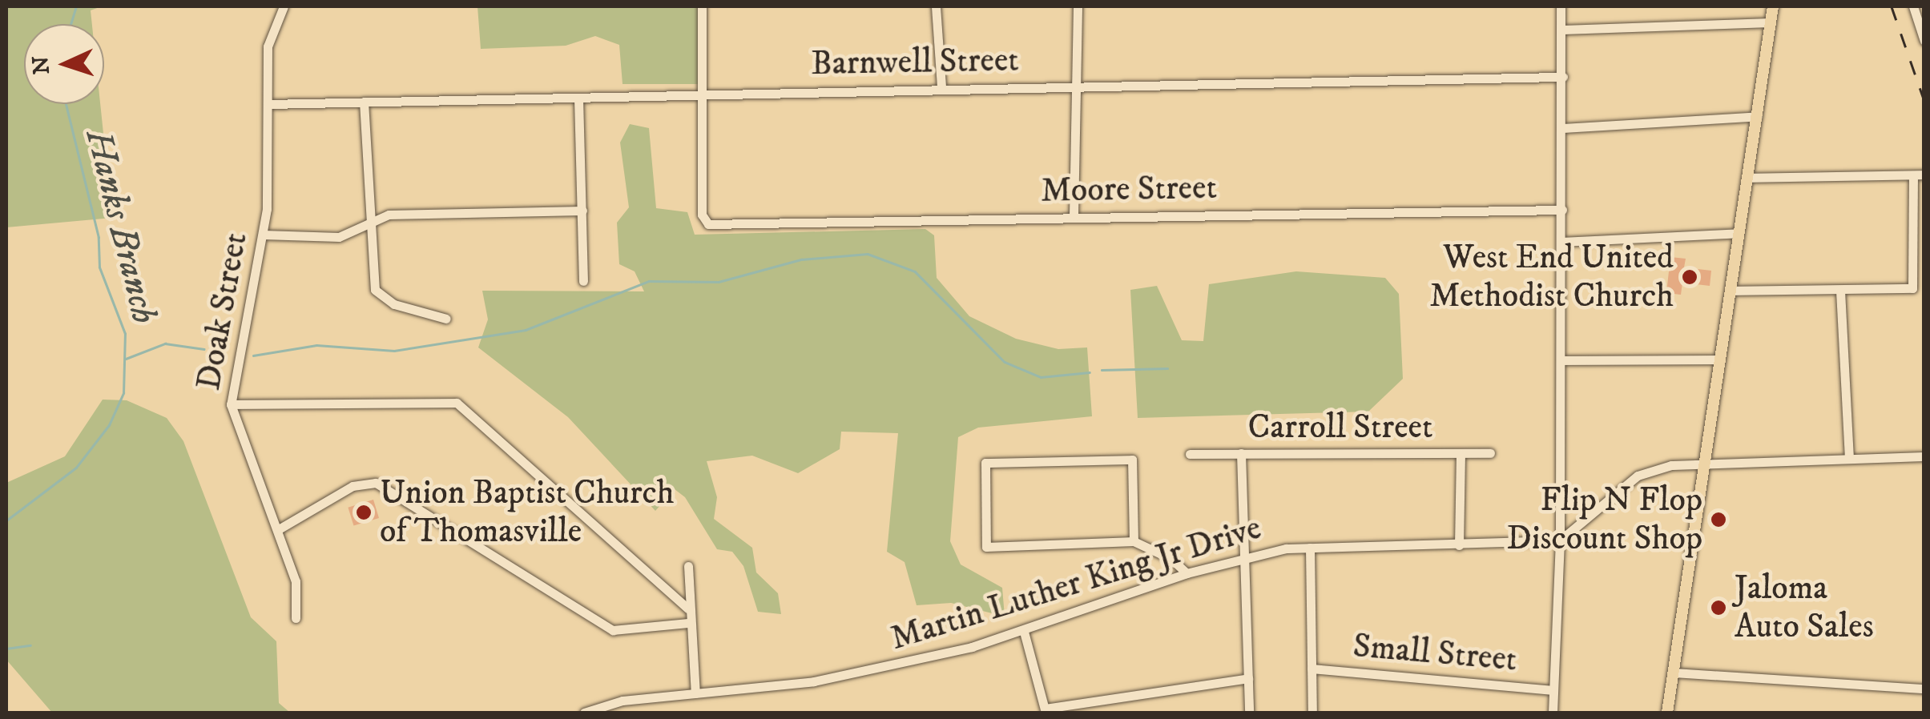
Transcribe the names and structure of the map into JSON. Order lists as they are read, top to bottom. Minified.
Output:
{"streets":{"street":["Barnwell Street","Moore Street","Doak Street","Carroll Street","Martin Luther King Jr Drive","Small Street"]},"crossings":[["Barnwell Street","Moore Street"],["Barnwell Street","Doak Street"]],"water":["Hanks Branch"],"places":["West End United Methodist Church","Union Baptist Church of Thomasville","Flip N Flop Discount Shop","Jaloma Auto Sales"],"north":"left"}
